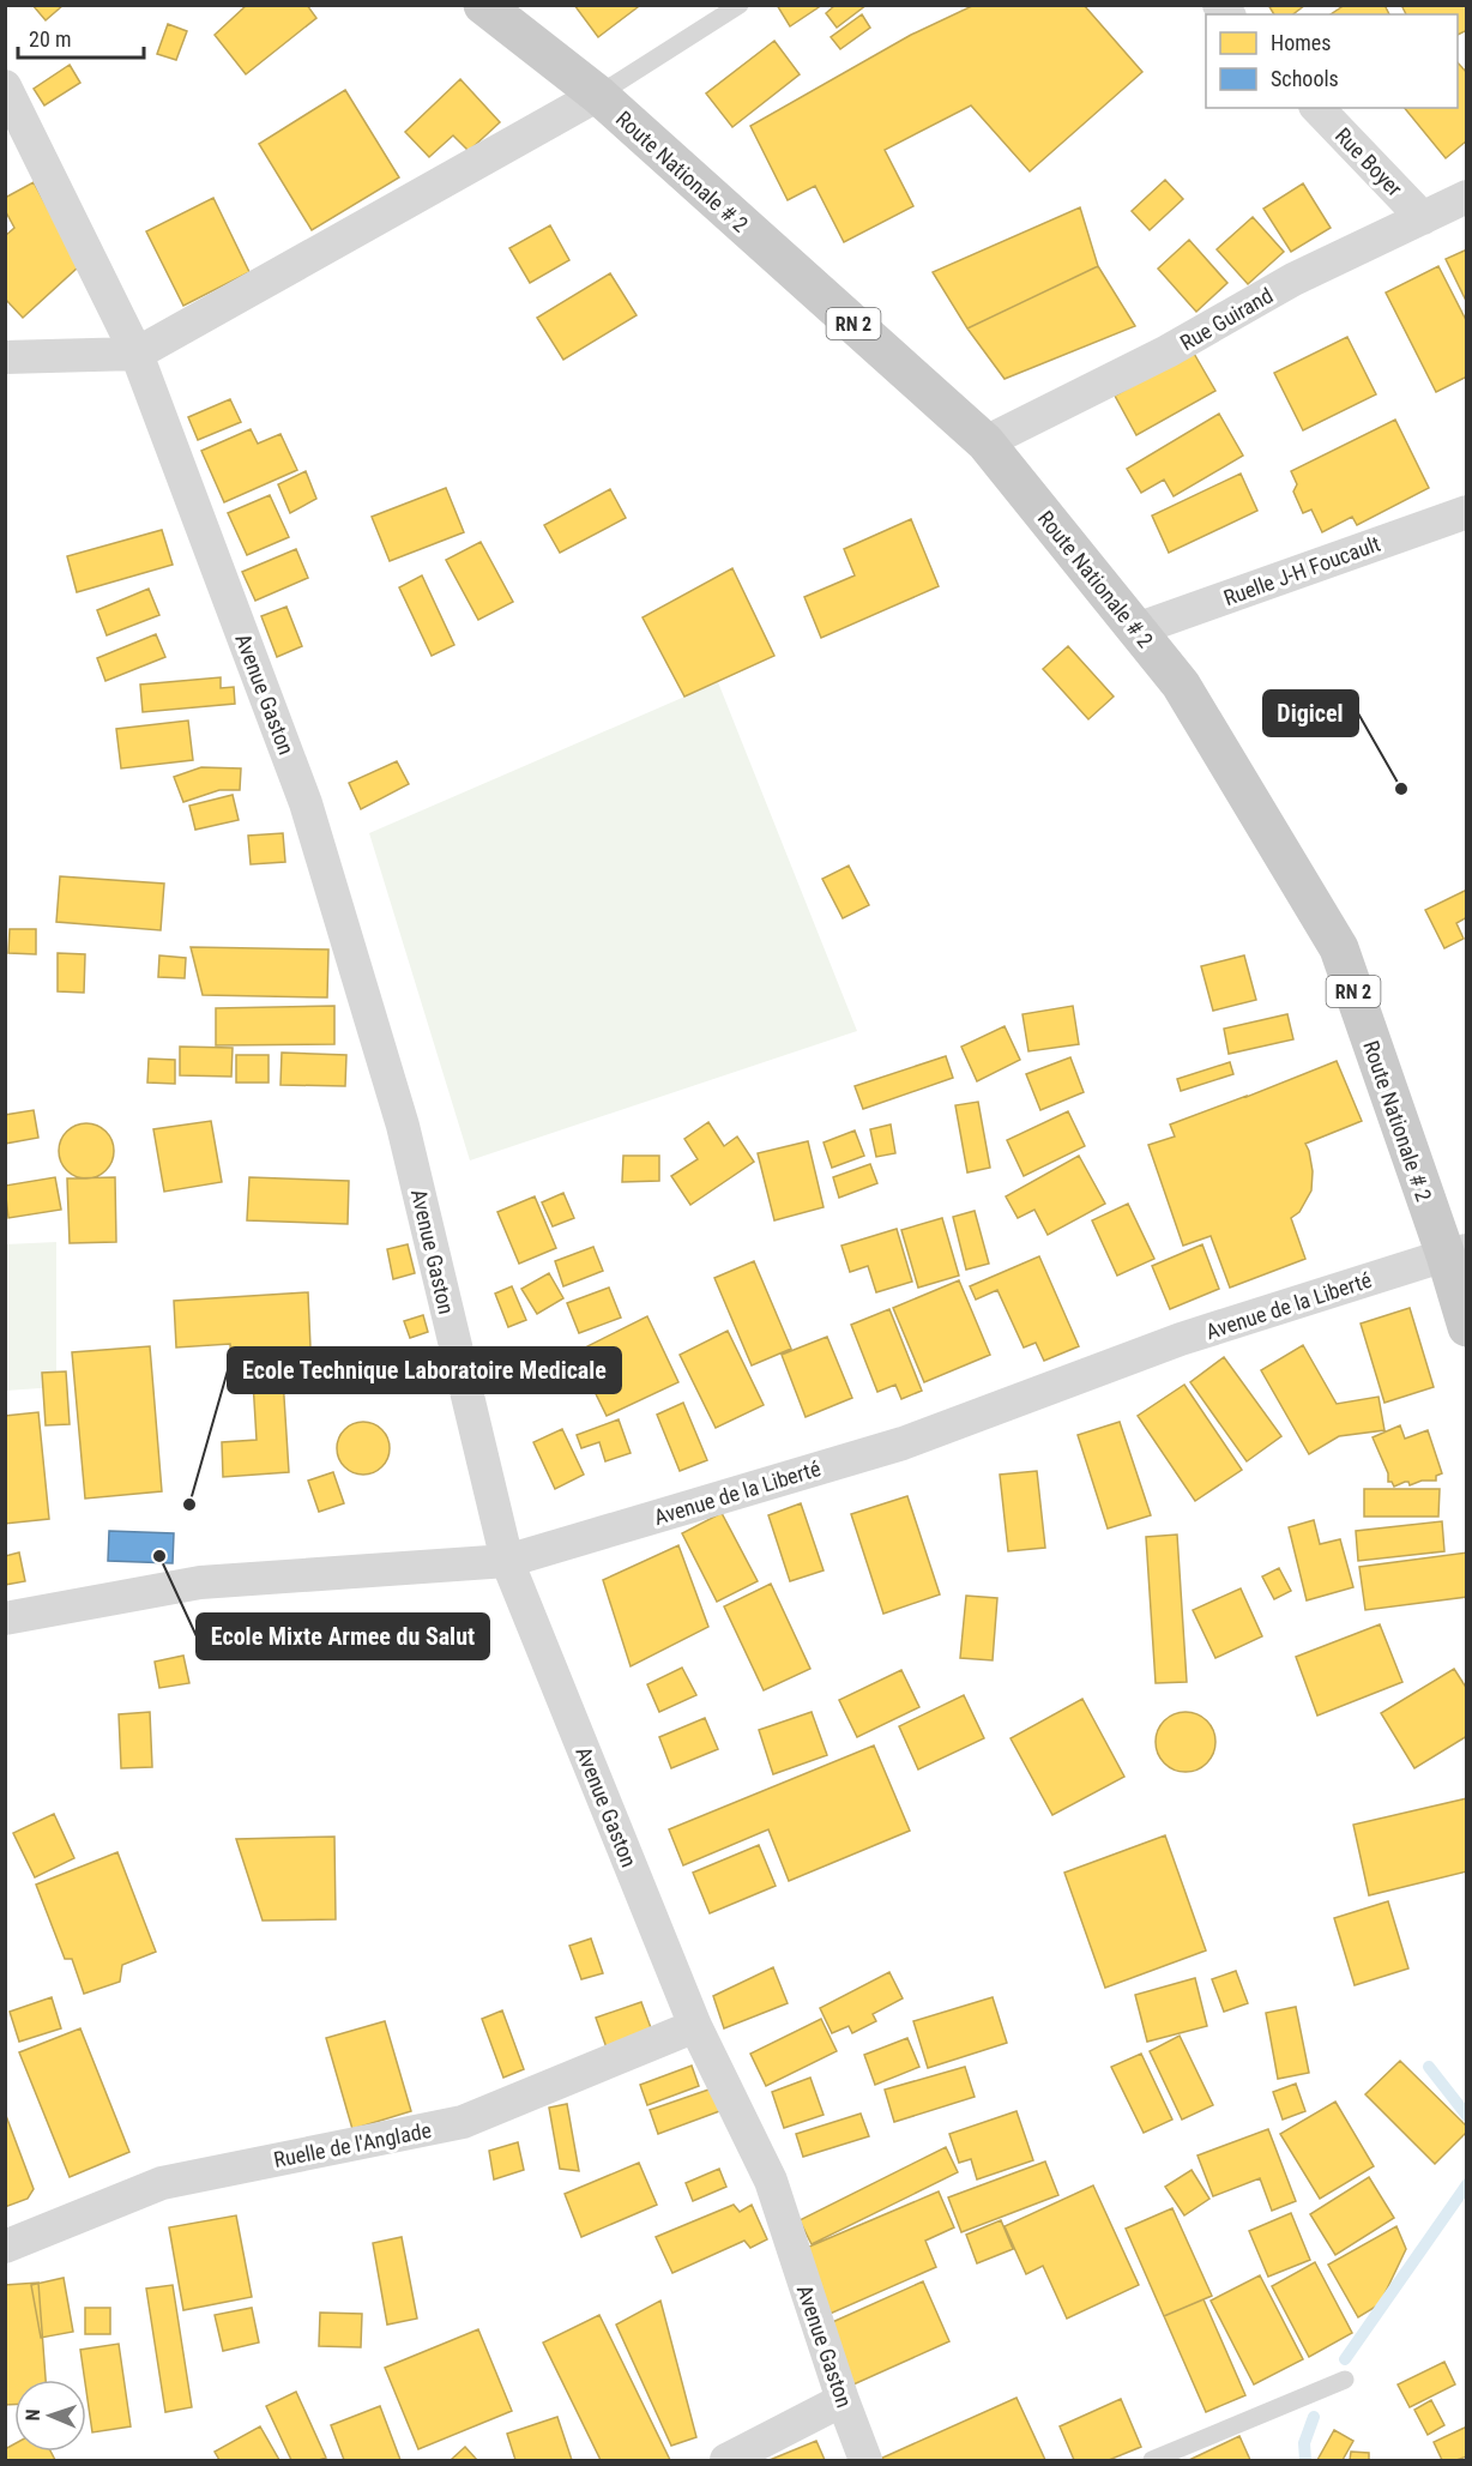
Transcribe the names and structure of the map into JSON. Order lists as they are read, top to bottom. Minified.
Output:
{"streets":{"main road":["Route Nationale # 2","RN 2"],"street":["Rue Boyer","Rue Guirand","Ruelle J-H Foucault","Avenue Gaston","Avenue de la Liberté","Ruelle de l'Anglade"]},"crossings":[["Rue Boyer","Rue Guirand"],["Route Nationale # 2","Rue Guirand"],["Route Nationale # 2","Ruelle J-H Foucault"],["Route Nationale # 2","Avenue de la Liberté"],["Avenue Gaston","Avenue de la Liberté"],["Avenue Gaston","Ruelle de l'Anglade"]],"places":["Digicel","Ecole Technique Laboratoire Medicale","Ecole Mixte Armee du Salut"],"legend":["Homes","Schools"],"scale_bar":"20 m","north":"left"}
